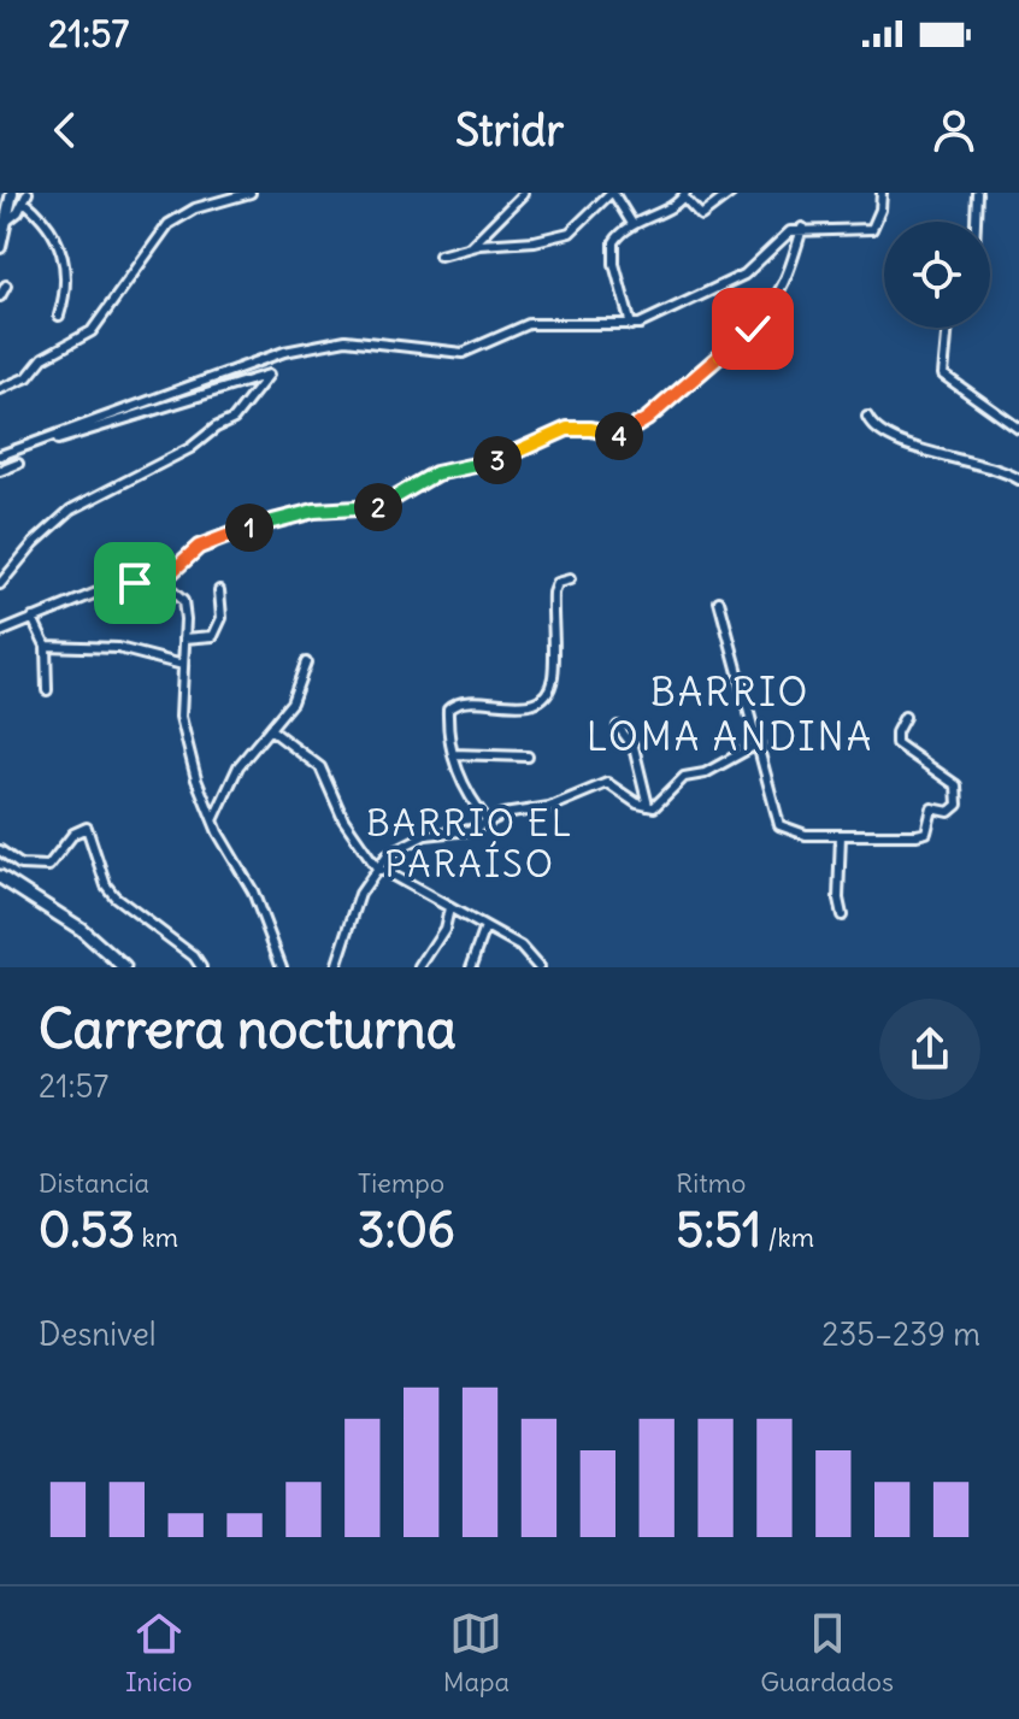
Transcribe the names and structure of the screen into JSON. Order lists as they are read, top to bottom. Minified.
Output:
{"districts":["BARRIO LOMA ANDINA","BARRIO EL PARAÍSO"],"page":{"status":"21:57","header":"Stridr","pins":["4","3","2","1"],"heading":["Carrera nocturna","21:57"],"stats":[["Distancia","0.53 km"],["Tiempo","3:06"],["Ritmo","5:51 /km"]],"chart":["Desnivel","235–239 m"],"tabs":["Inicio","Mapa","Guardados"]}}
